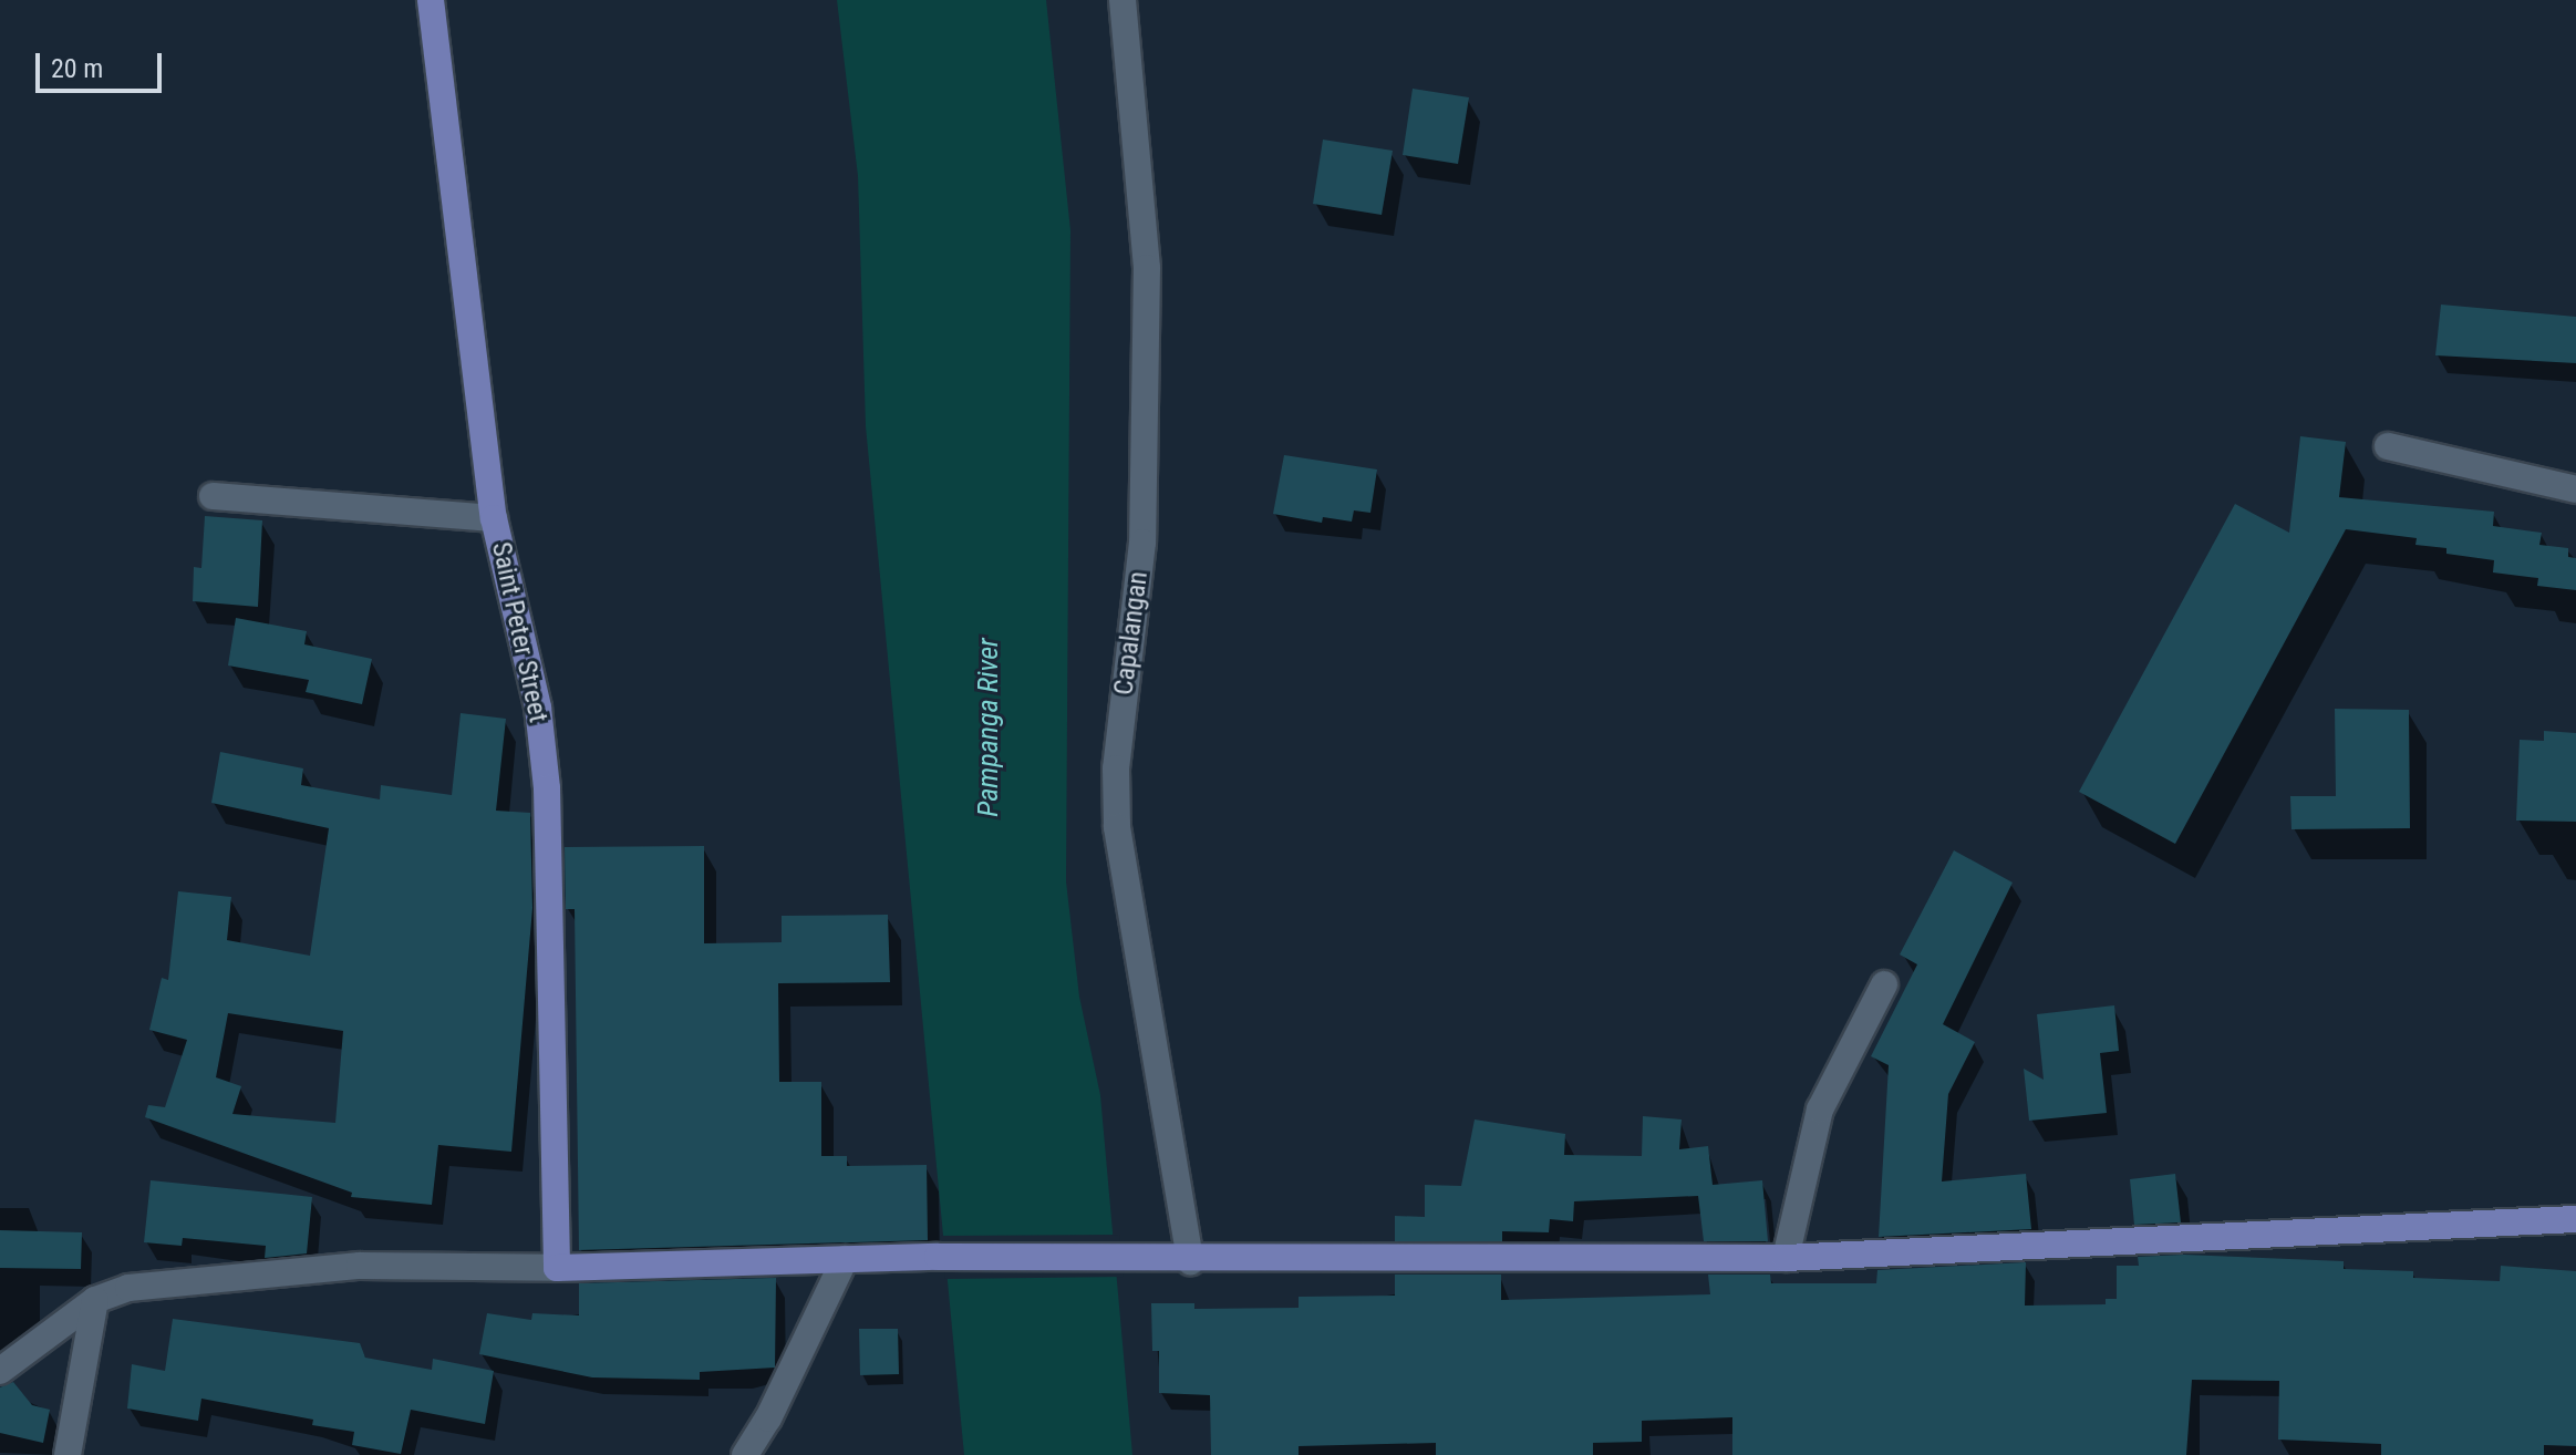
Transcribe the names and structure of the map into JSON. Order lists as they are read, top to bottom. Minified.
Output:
{"streets":{"main road":["Saint Peter Street"],"street":["Capalangan"]},"water":["Pampanga River"],"scale_bar":"20 m"}
